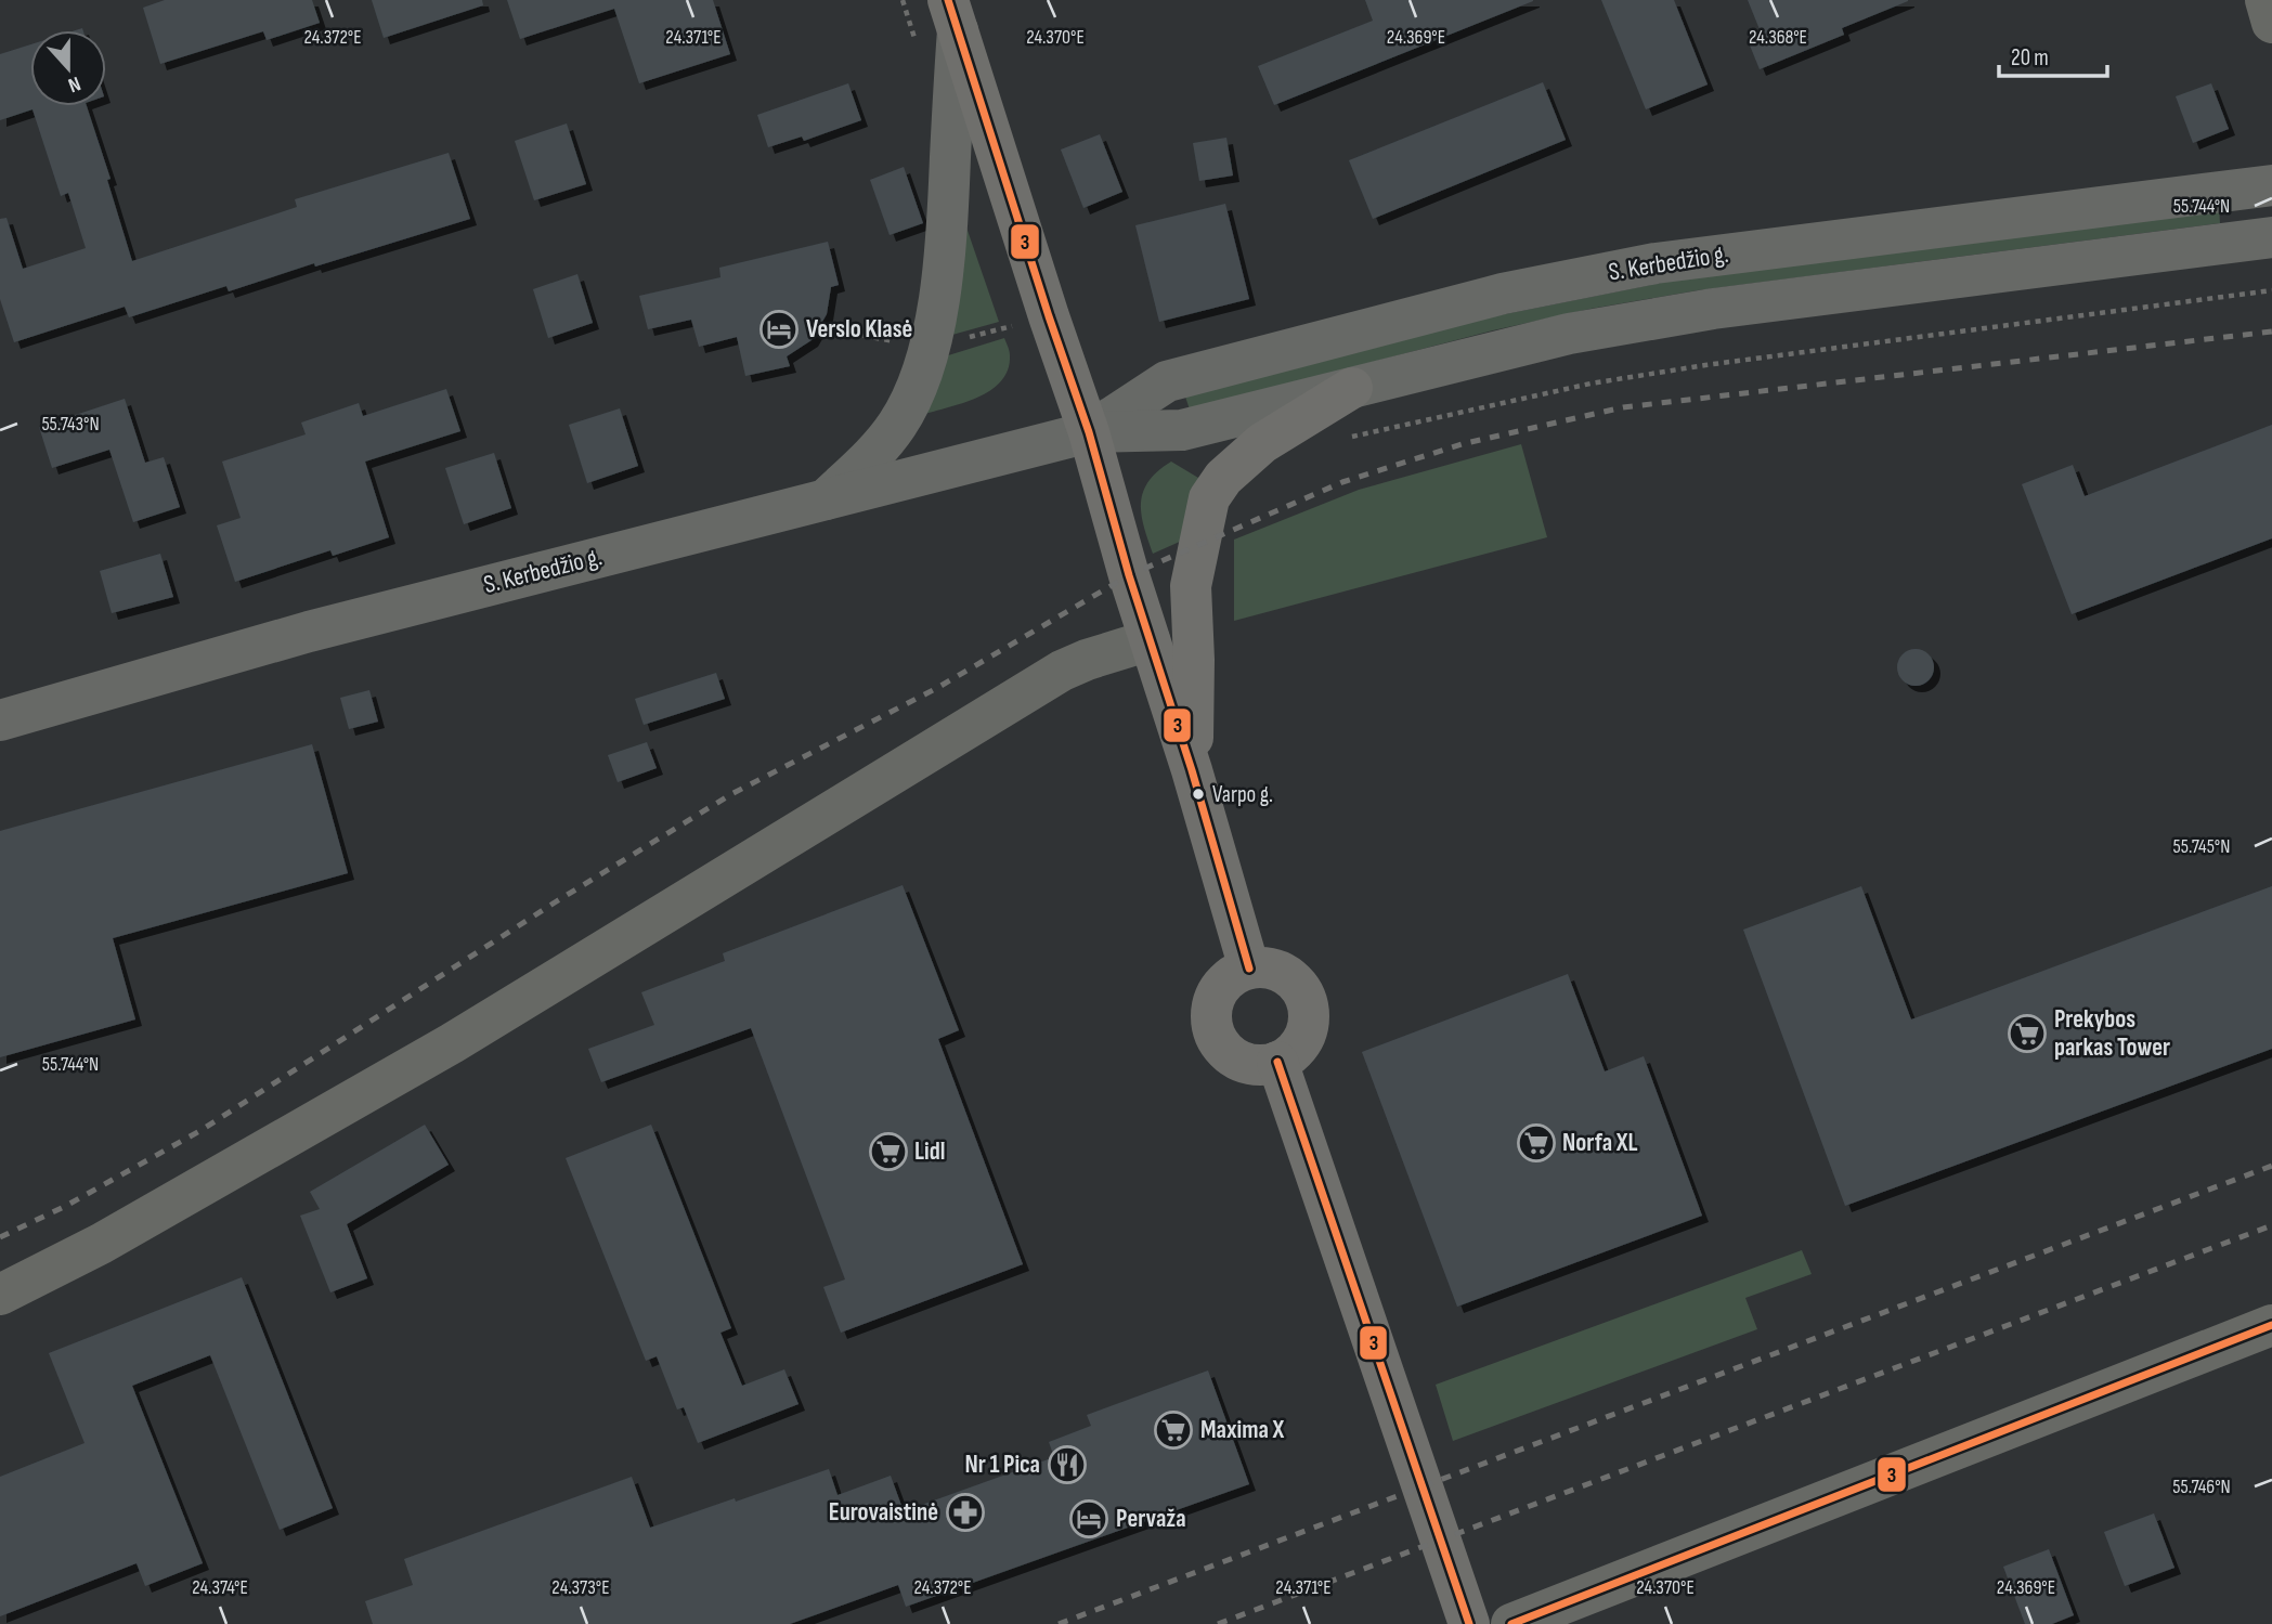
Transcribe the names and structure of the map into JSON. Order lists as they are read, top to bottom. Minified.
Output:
{"streets":{"main road":["S. Kerbedžio g."]},"places":{"hotel":["Verslo Klasė","Pervaža"],"other":["Varpo g."],"supermarket":["Prekybos parkas Tower","Norfa XL","Lidl","Maxima X"],"restaurant":["Nr 1 Pica"],"pharmacy":["Eurovaistinė"]},"lines":["transit line 3"],"scale_bar":"20 m","north":"bottom","coordinates":["24.372°E","24.371°E","24.370°E","24.369°E","24.368°E","55.744°N","55.743°N","55.745°N","55.746°N","24.374°E","24.373°E"]}
